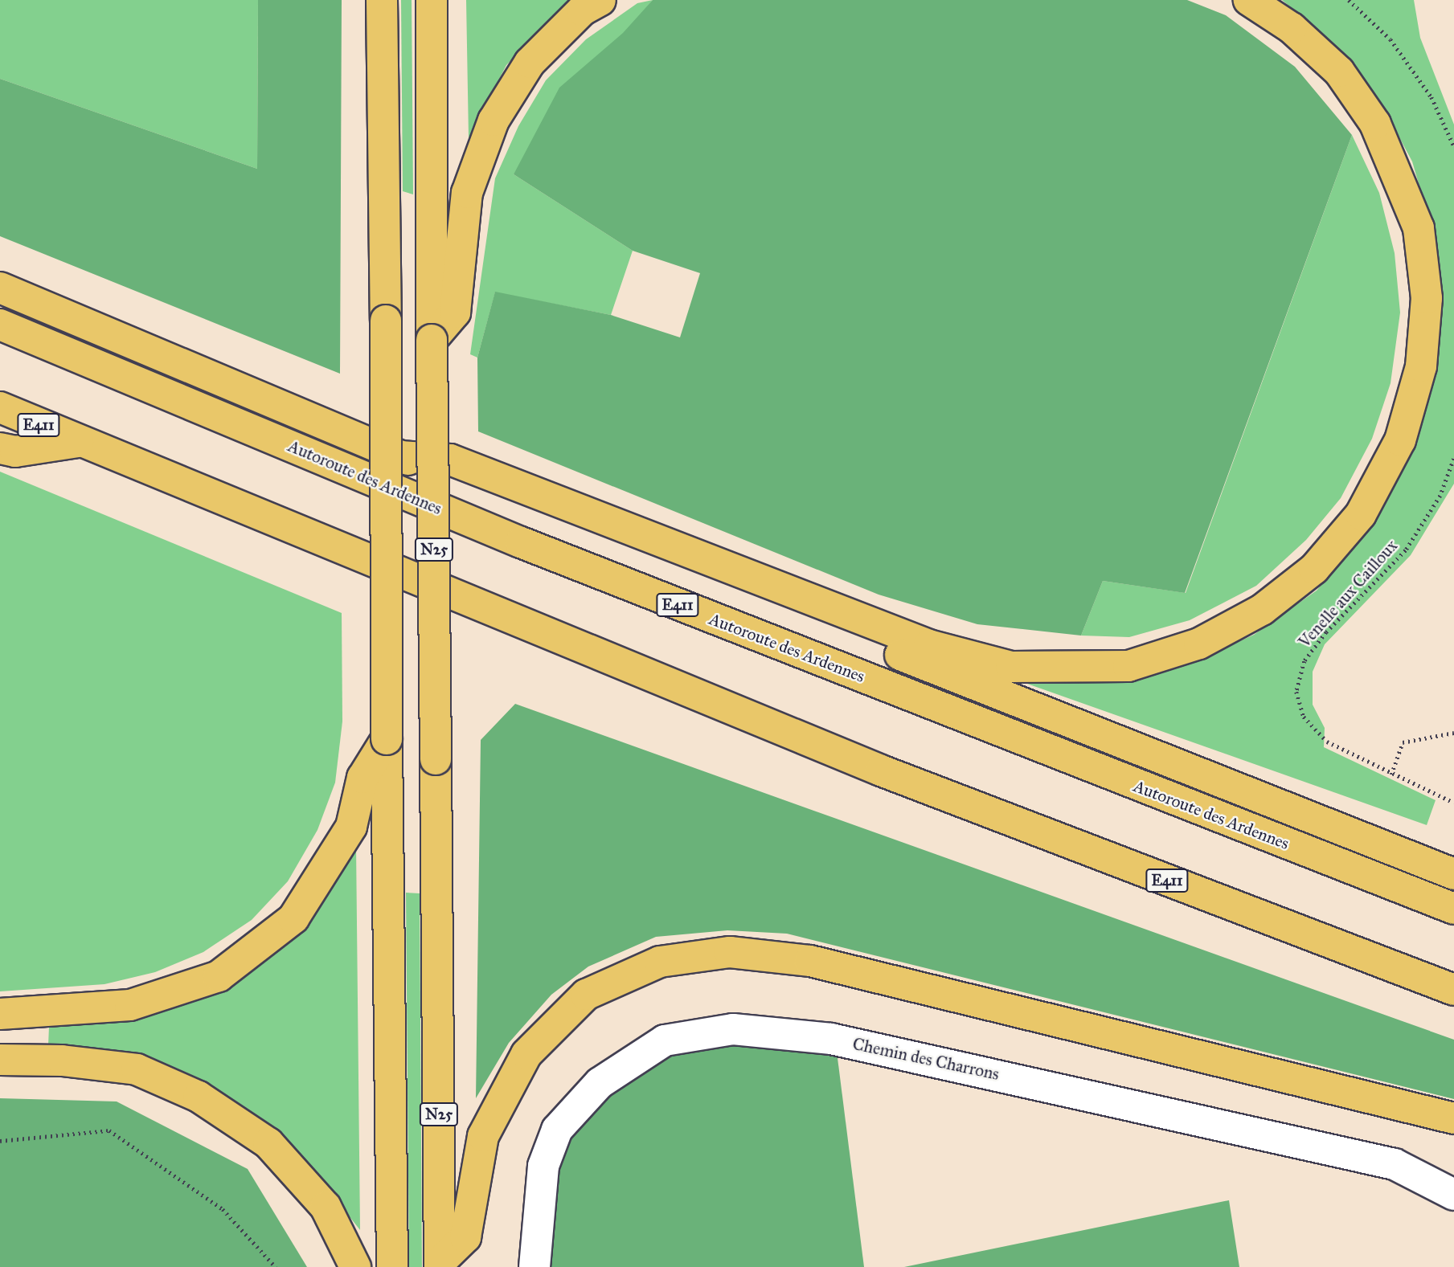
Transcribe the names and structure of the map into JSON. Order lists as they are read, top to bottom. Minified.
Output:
{"streets":{"highway":["E411","Autoroute des Ardennes","N25"],"street":["Chemin des Charrons"],"path":["Venelle aux Cailloux"]}}
